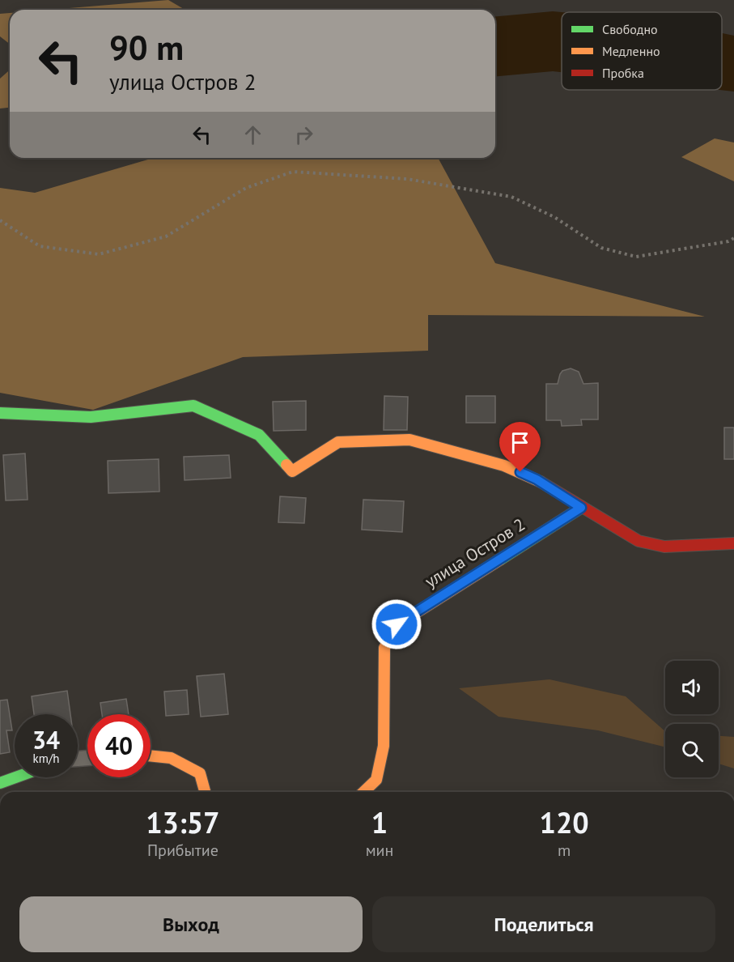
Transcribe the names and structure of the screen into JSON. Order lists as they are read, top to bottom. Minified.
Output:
{"streets":{"street":["улица Остров 2"]},"legend":["Свободно","Медленно","Пробка"],"page":{"turn":["90 m","улица Остров 2"],"speed":"34 km/h","limit":"40","eta":["13:57","Прибытие","1","мин","120","m"],"buttons":["Выход","Поделиться"]}}
